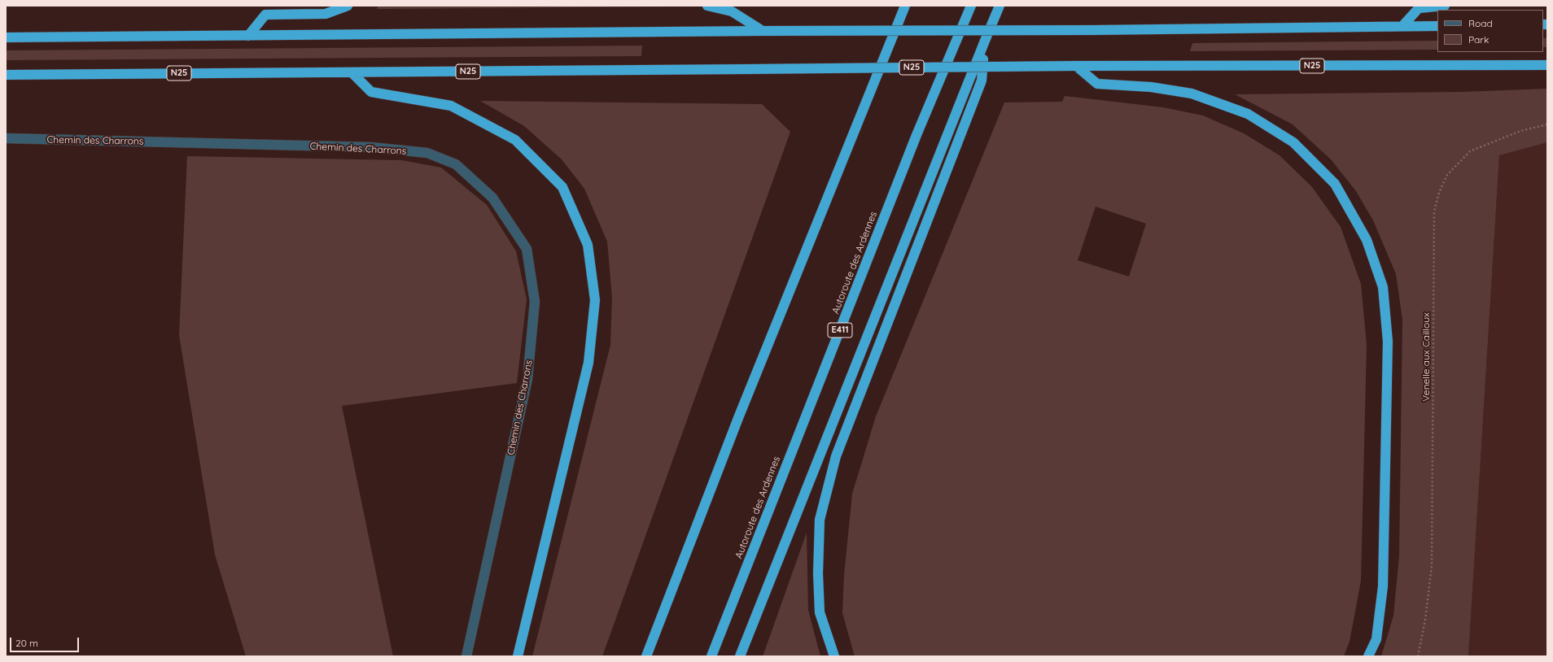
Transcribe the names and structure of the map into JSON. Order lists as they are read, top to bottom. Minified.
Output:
{"streets":{"highway":["N25","Autoroute des Ardennes","E411"],"street":["Chemin des Charrons"],"path":["Venelle aux Cailloux"]},"legend":["Road","Park"],"scale_bar":"20 m"}
